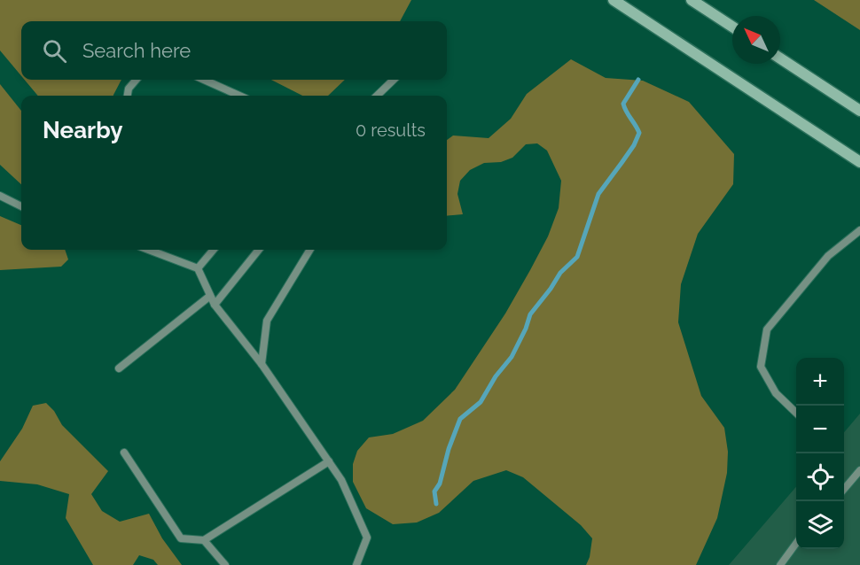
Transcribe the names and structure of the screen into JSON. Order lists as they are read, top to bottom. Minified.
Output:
{"north":"top left","page":{"search":"Search here","heading":["Nearby","0 results"],"map_buttons":["+","−"]}}
